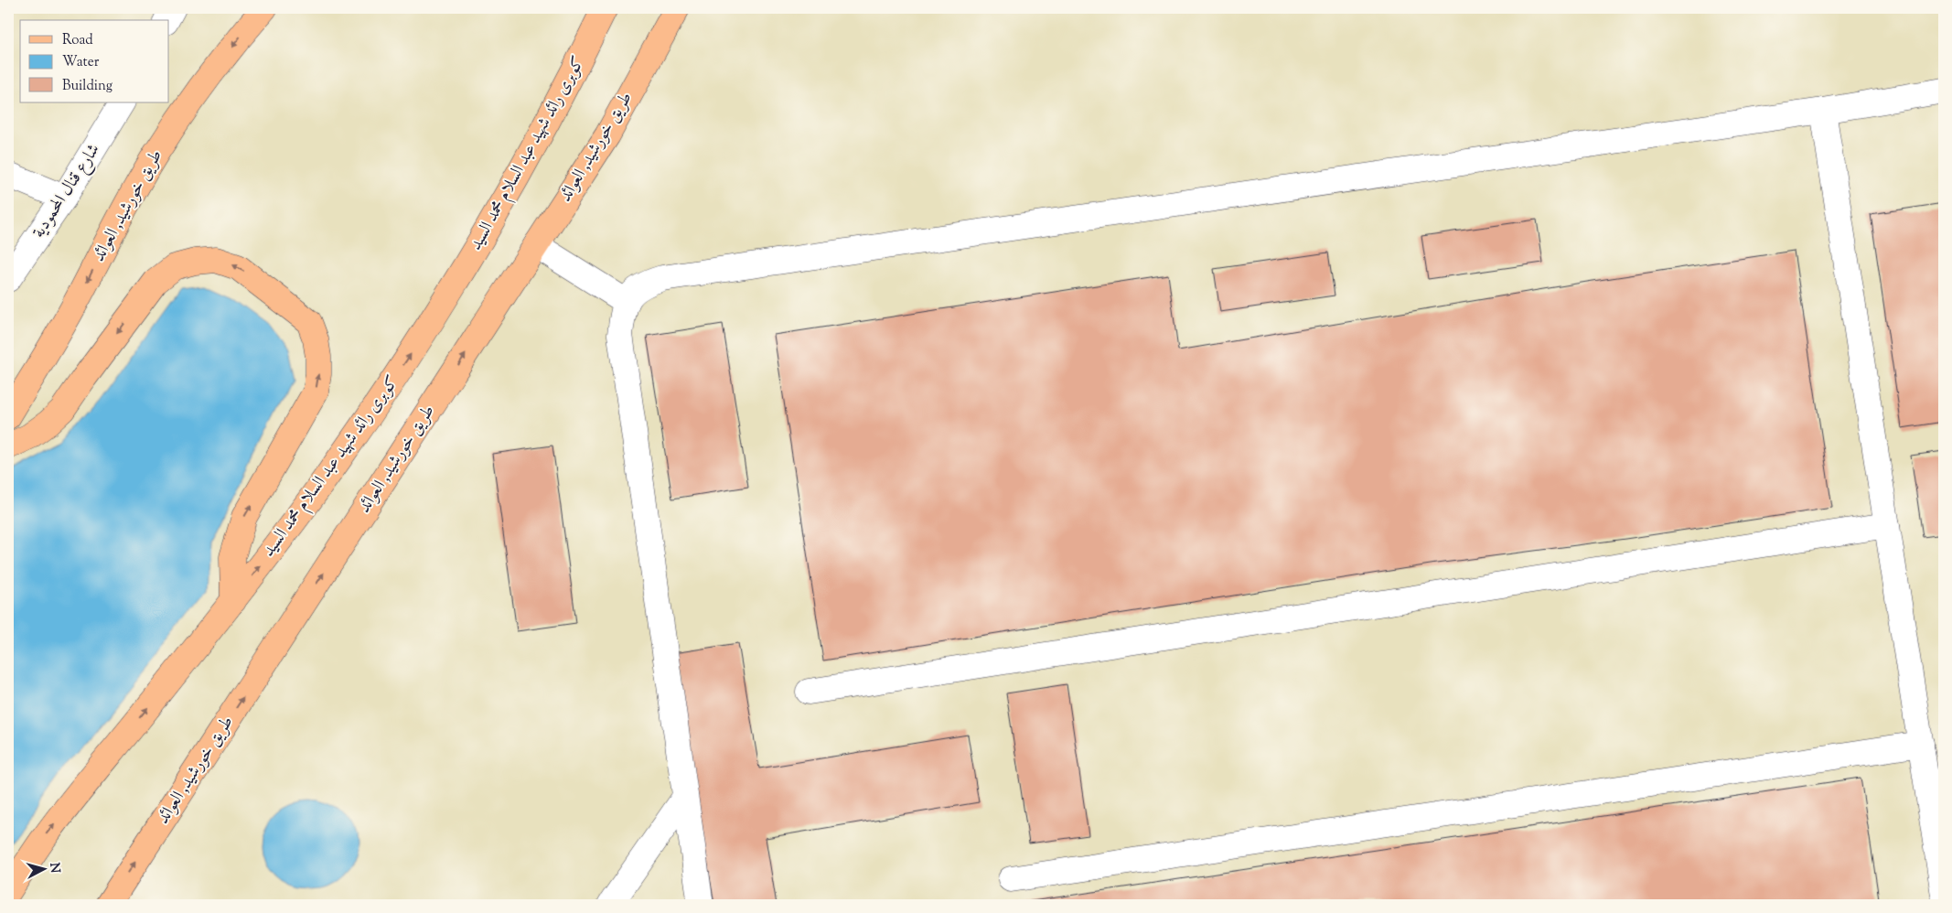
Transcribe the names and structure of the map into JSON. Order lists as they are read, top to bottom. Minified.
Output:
{"streets":{"main road":["طريق خورشيد, العوائد","كوبرى رائد شهيد عبد السلام محمد السيد"],"street":["شارع قنال المحمودية"]},"one_way":["كوبرى رائد شهيد عبد السلام محمد السيد"],"legend":["Road","Water","Building"],"north":"right"}
